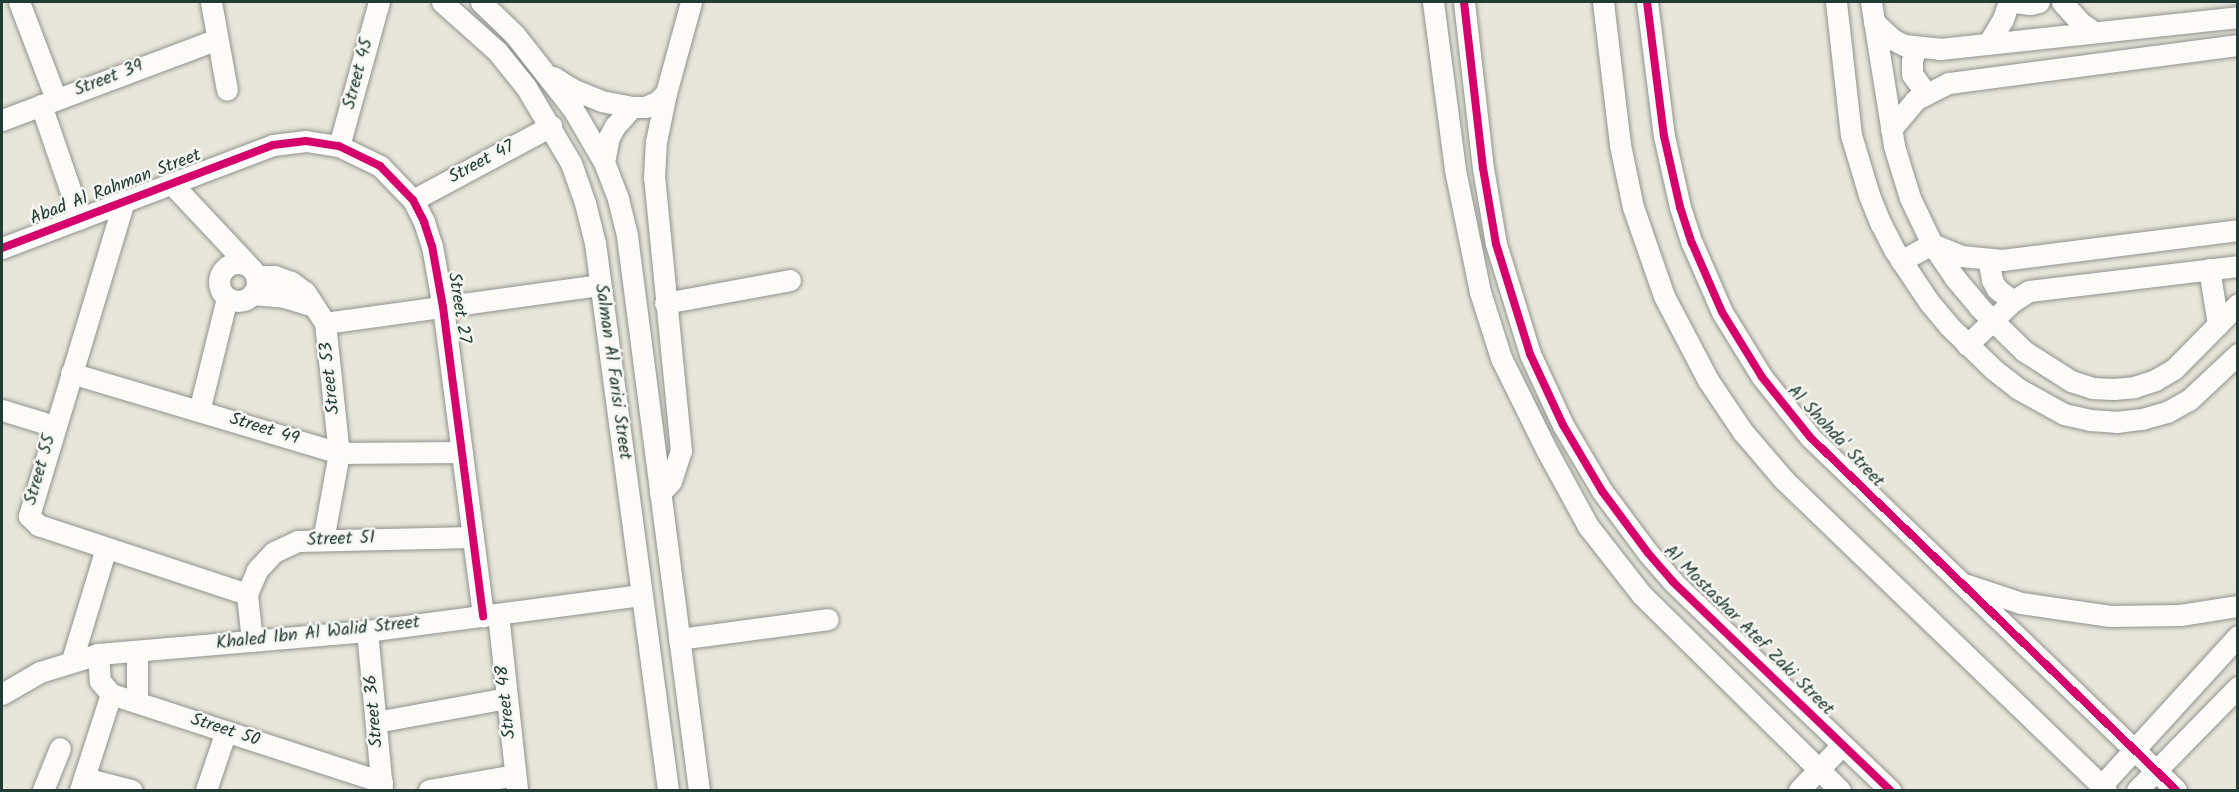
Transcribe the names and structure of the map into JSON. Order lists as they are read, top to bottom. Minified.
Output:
{"streets":{"street":["Street 45","Street 39","Street 47","Abad Al Rahman Street","Street 27","Salman Al Farisi Street","Street 53","Street 49","Al Shohda' Street","Street 55","Street 51","Al Mostashar Atef Zaki Street","Khaled Ibn Al Walid Street","Street 48","Street 36","Street 50"]},"crossings":[["Street 45","Street 27"],["Street 47","Street 27"],["Street 47","Salman Al Farisi Street"],["Abad Al Rahman Street","Street 27"],["Abad Al Rahman Street","Street 55"],["Street 27","Street 49"],["Street 27","Street 51"],["Street 27","Khaled Ibn Al Walid Street"],["Street 27","Street 48"],["Salman Al Farisi Street","Khaled Ibn Al Walid Street"],["Street 53","Street 49"],["Street 53","Street 51"],["Street 49","Street 55"],["Street 55","Street 51"],["Khaled Ibn Al Walid Street","Street 48"],["Khaled Ibn Al Walid Street","Street 36"],["Street 36","Street 50"]]}
